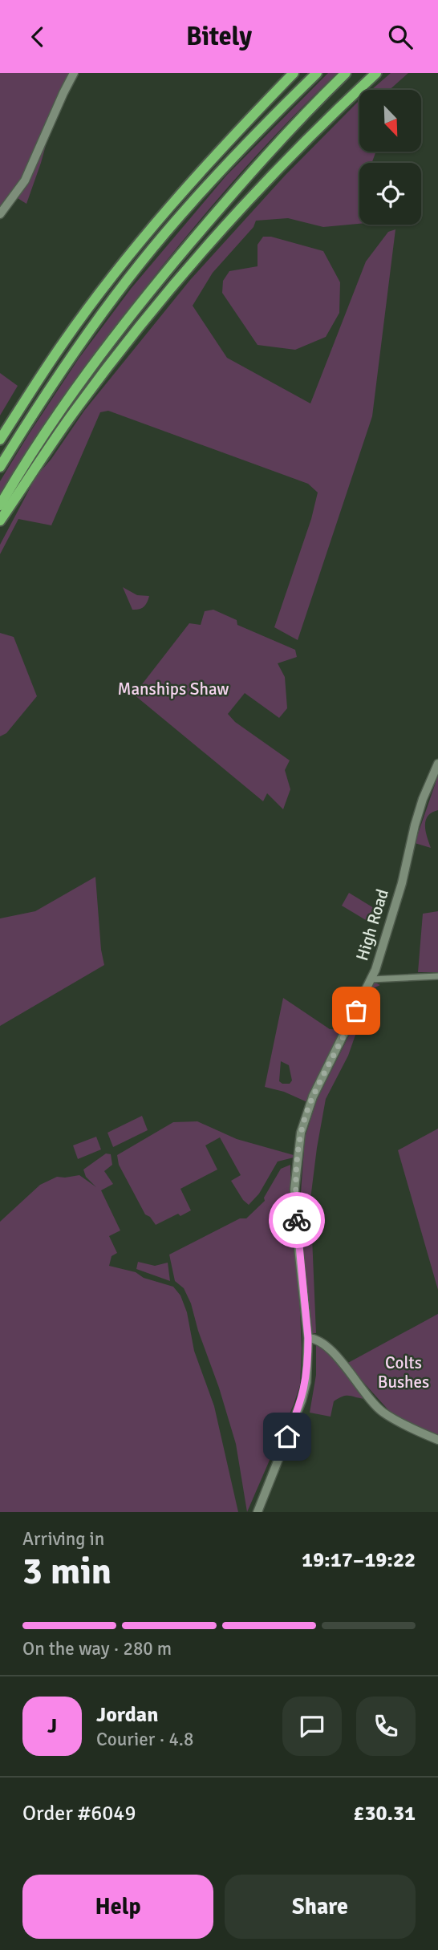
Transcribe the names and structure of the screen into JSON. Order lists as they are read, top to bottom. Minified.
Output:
{"streets":{"street":["High Road"]},"parks":["Manships Shaw","Colts Bushes"],"north":"bottom right","page":{"header":"Bitely","heading":["3 min","Arriving in","19:17–19:22"],"panel":["Jordan","Courier · 4.8","Order #6049","£30.31"],"bar":"On the way · 280 m","round":"J","buttons":["Help","Share"]}}
